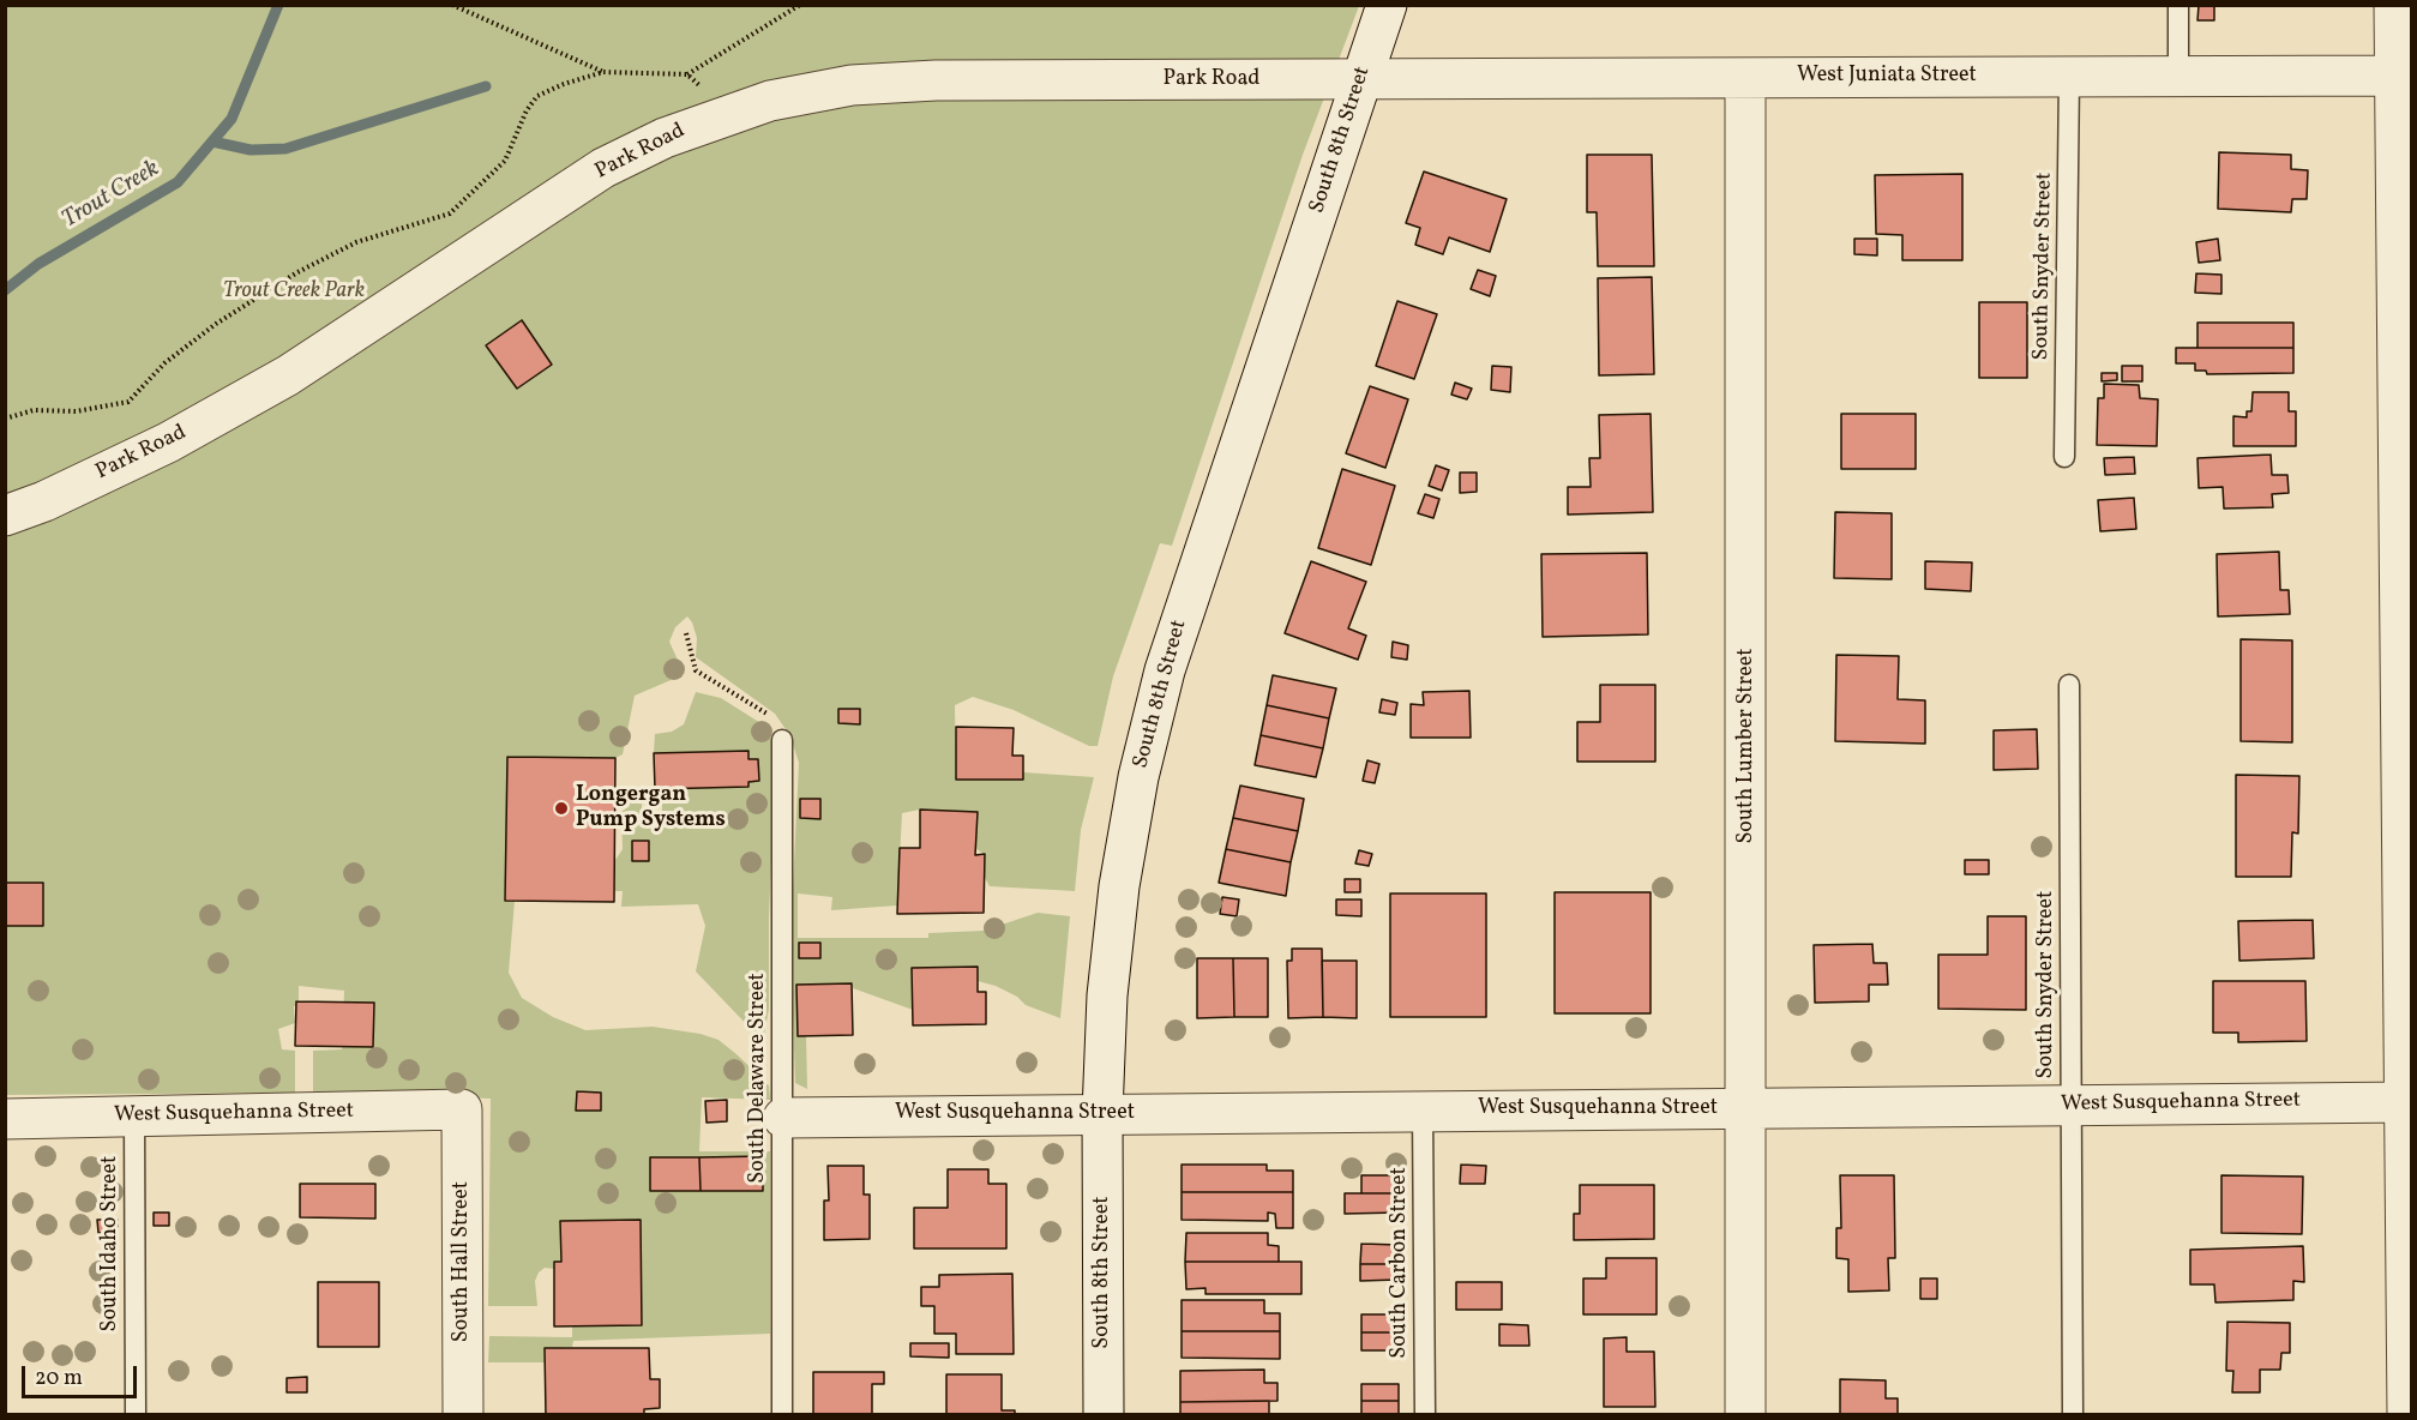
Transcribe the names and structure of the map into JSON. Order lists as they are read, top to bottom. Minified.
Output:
{"streets":{"street":["West Juniata Street","Park Road","South 8th Street","South Lumber Street","West Susquehanna Street","South Hall Street"],"lane":["South Snyder Street","South Delaware Street","South Idaho Street","South Carbon Street"]},"crossings":[["West Juniata Street","Park Road"],["West Juniata Street","South 8th Street"],["West Juniata Street","South Snyder Street"],["West Juniata Street","South Lumber Street"],["Park Road","South 8th Street"],["South 8th Street","West Susquehanna Street"],["South Snyder Street","West Susquehanna Street"],["South Lumber Street","West Susquehanna Street"],["South Delaware Street","West Susquehanna Street"],["West Susquehanna Street","South Idaho Street"],["West Susquehanna Street","South Hall Street"],["West Susquehanna Street","South Carbon Street"]],"water":["Trout Creek"],"parks":["Trout Creek Park"],"places":["Longergan Pump Systems"],"scale_bar":"20 m"}
